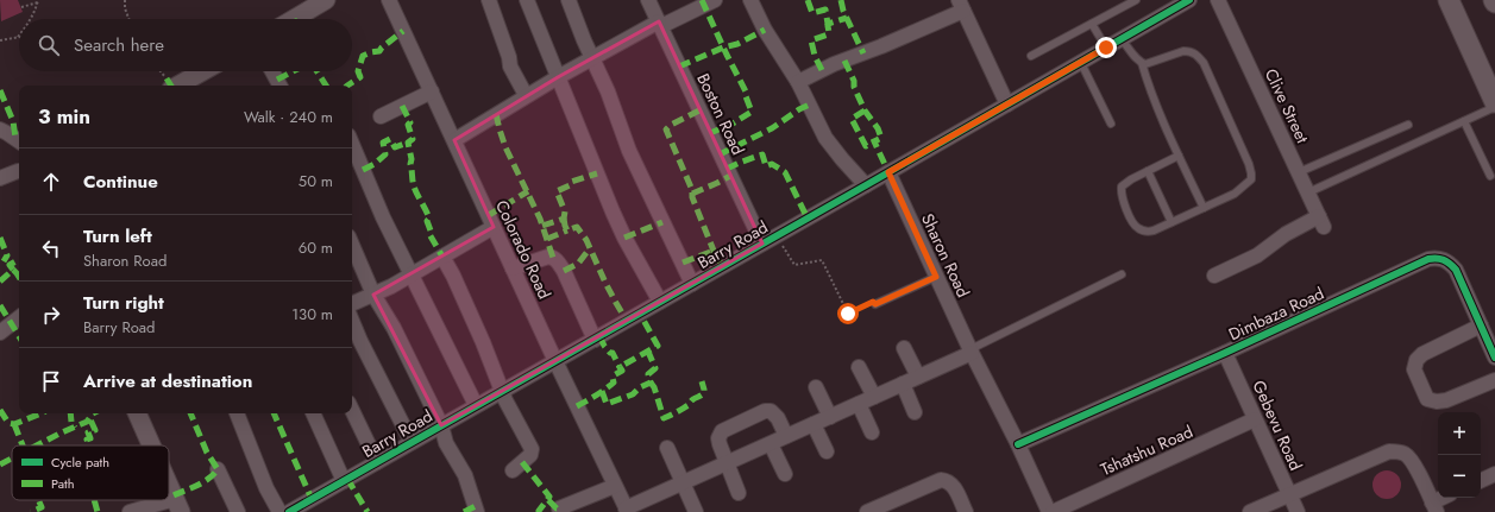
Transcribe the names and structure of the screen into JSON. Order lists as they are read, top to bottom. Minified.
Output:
{"streets":{"street":["Clive Street","Boston Road","Barry Road","Colorado Road","Sharon Road","Dimbaza Road","Gebevu Road","Tshatshu Road"]},"crossings":[["Boston Road","Barry Road"],["Barry Road","Colorado Road"],["Barry Road","Sharon Road"],["Sharon Road","Dimbaza Road"],["Dimbaza Road","Gebevu Road"],["Gebevu Road","Tshatshu Road"]],"legend":["Cycle path","Path"],"page":{"search":"Search here","heading":["3 min","Walk · 240 m"],"list":[["Continue","50 m"],["Turn left","Sharon Road","60 m"],["Turn right","Barry Road","130 m"],"Arrive at destination"],"map_buttons":["+","−"]}}
